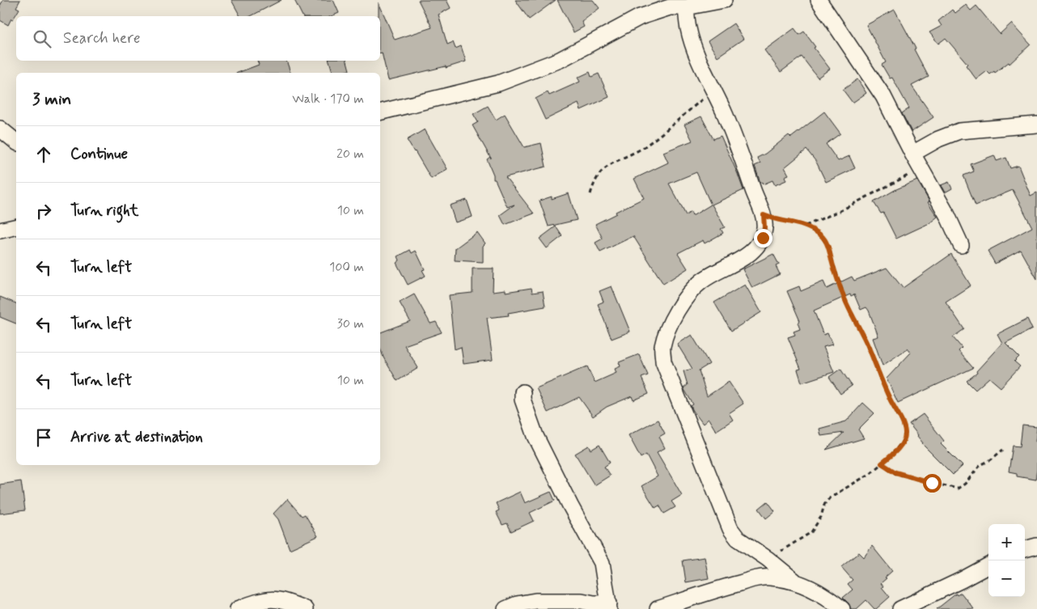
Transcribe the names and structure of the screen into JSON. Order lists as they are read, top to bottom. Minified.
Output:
{"page":{"search":"Search here","heading":["3 min","Walk · 170 m"],"list":[["Continue","20 m"],["Turn right","10 m"],["Turn left","100 m"],["Turn left","30 m"],["Turn left","10 m"],"Arrive at destination"],"map_buttons":["+","−"]}}
